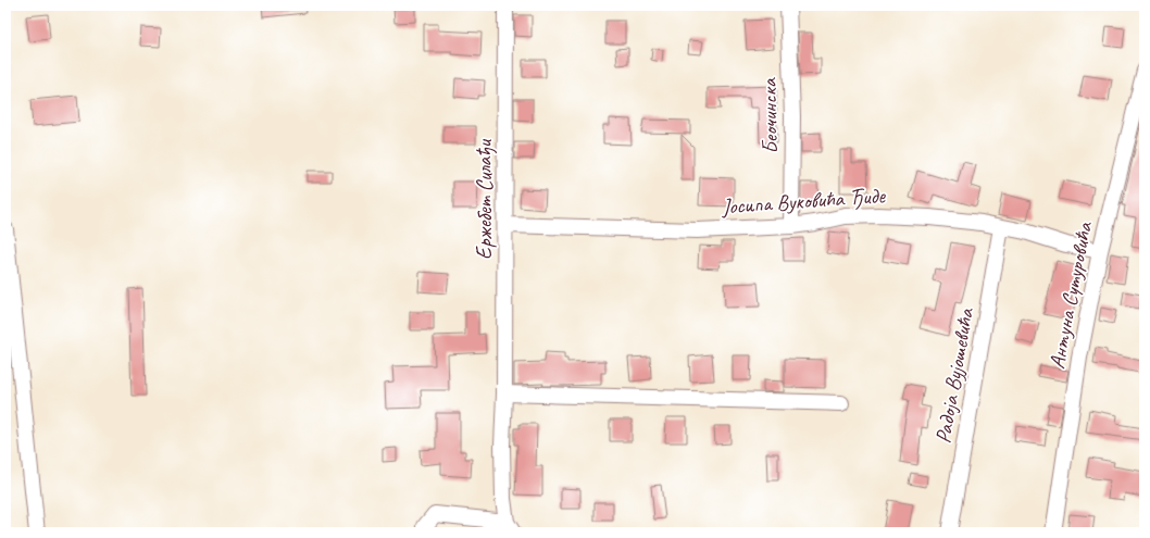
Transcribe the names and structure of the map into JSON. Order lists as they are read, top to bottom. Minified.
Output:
{"streets":{"street":["Беочинска","Ержебет Силађи","Јосипа Вуковића Ђиде","Антуна Сутуровића","Радоја Вујошевића"]},"crossings":[["Беочинска","Јосипа Вуковића Ђиде"],["Ержебет Силађи","Јосипа Вуковића Ђиде"],["Јосипа Вуковића Ђиде","Антуна Сутуровића"],["Јосипа Вуковића Ђиде","Радоја Вујошевића"]]}
